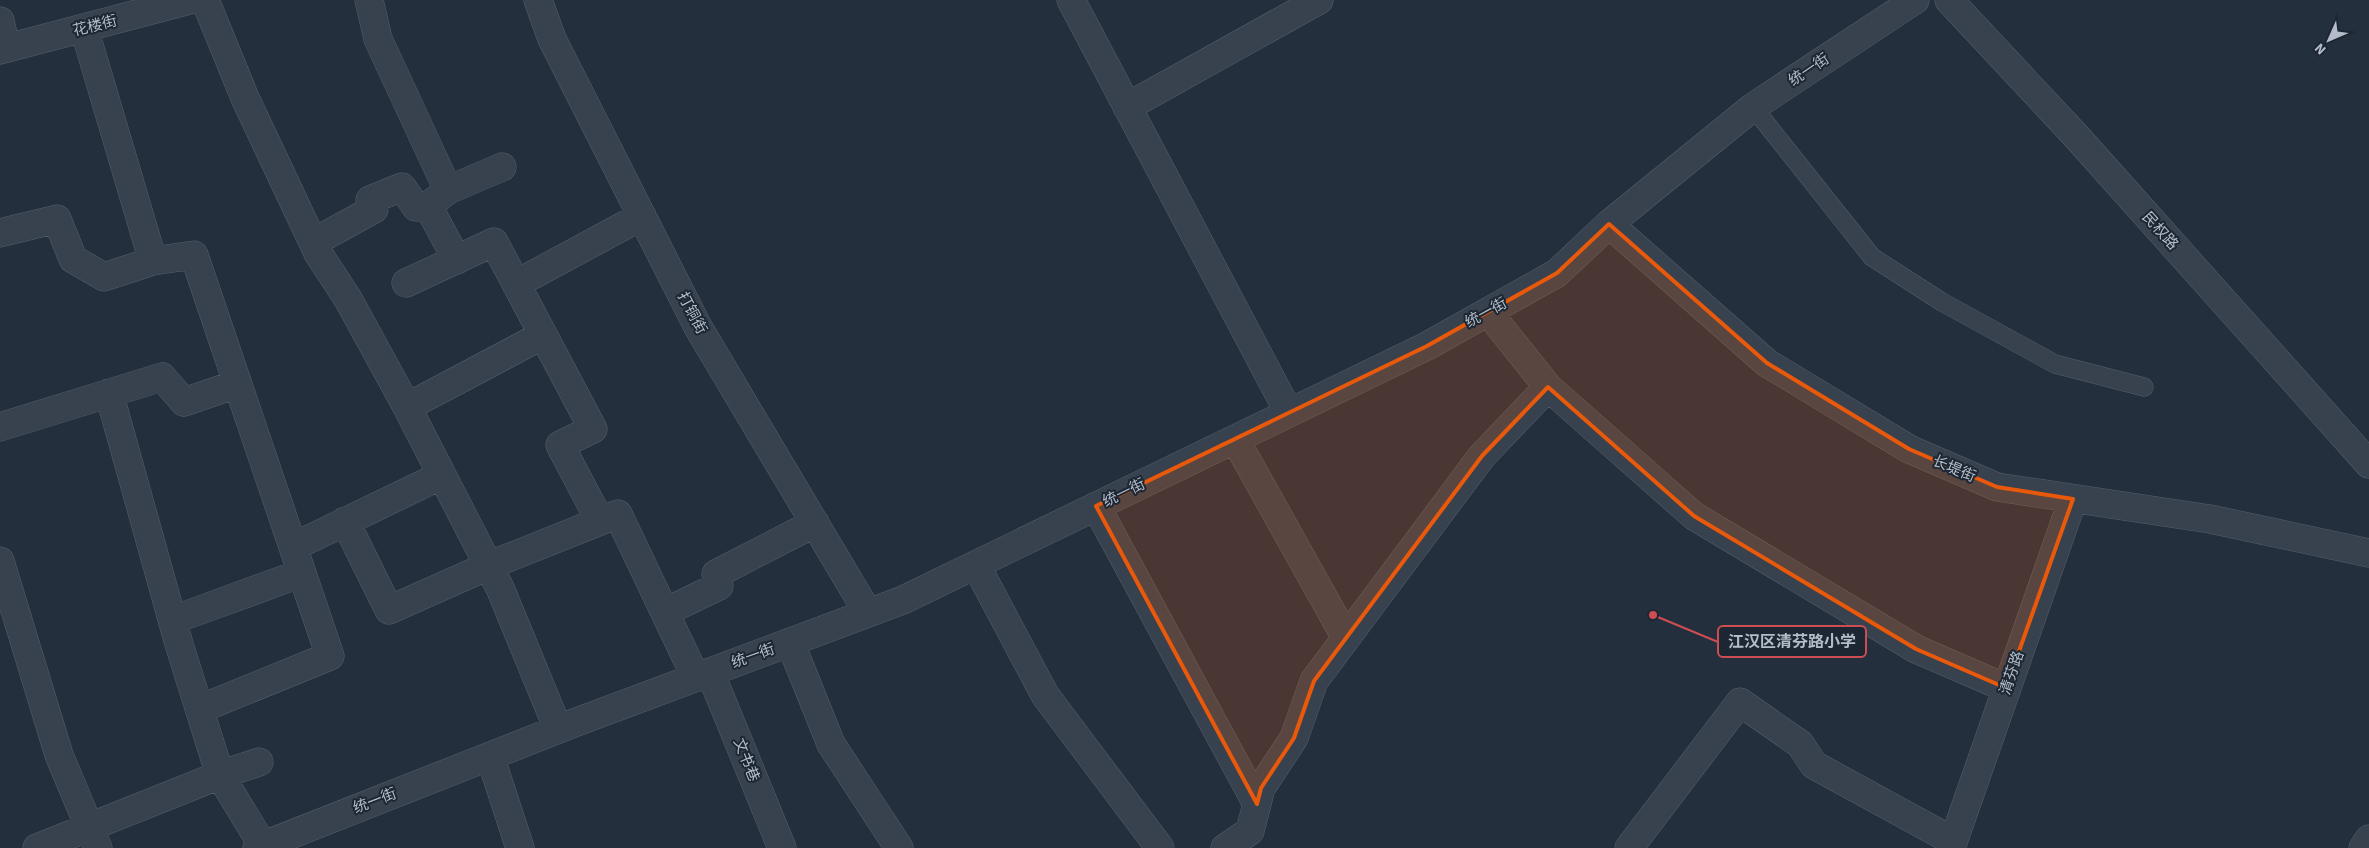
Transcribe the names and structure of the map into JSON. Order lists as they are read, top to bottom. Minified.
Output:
{"streets":{"street":["花楼街","统一街","民权路","打铜街","长堤街","清芬路","文书巷"]},"crossings":[["统一街","打铜街"],["统一街","长堤街"],["统一街","文书巷"],["长堤街","清芬路"]],"places":["江汉区清芬路小学"],"north":"bottom left"}
